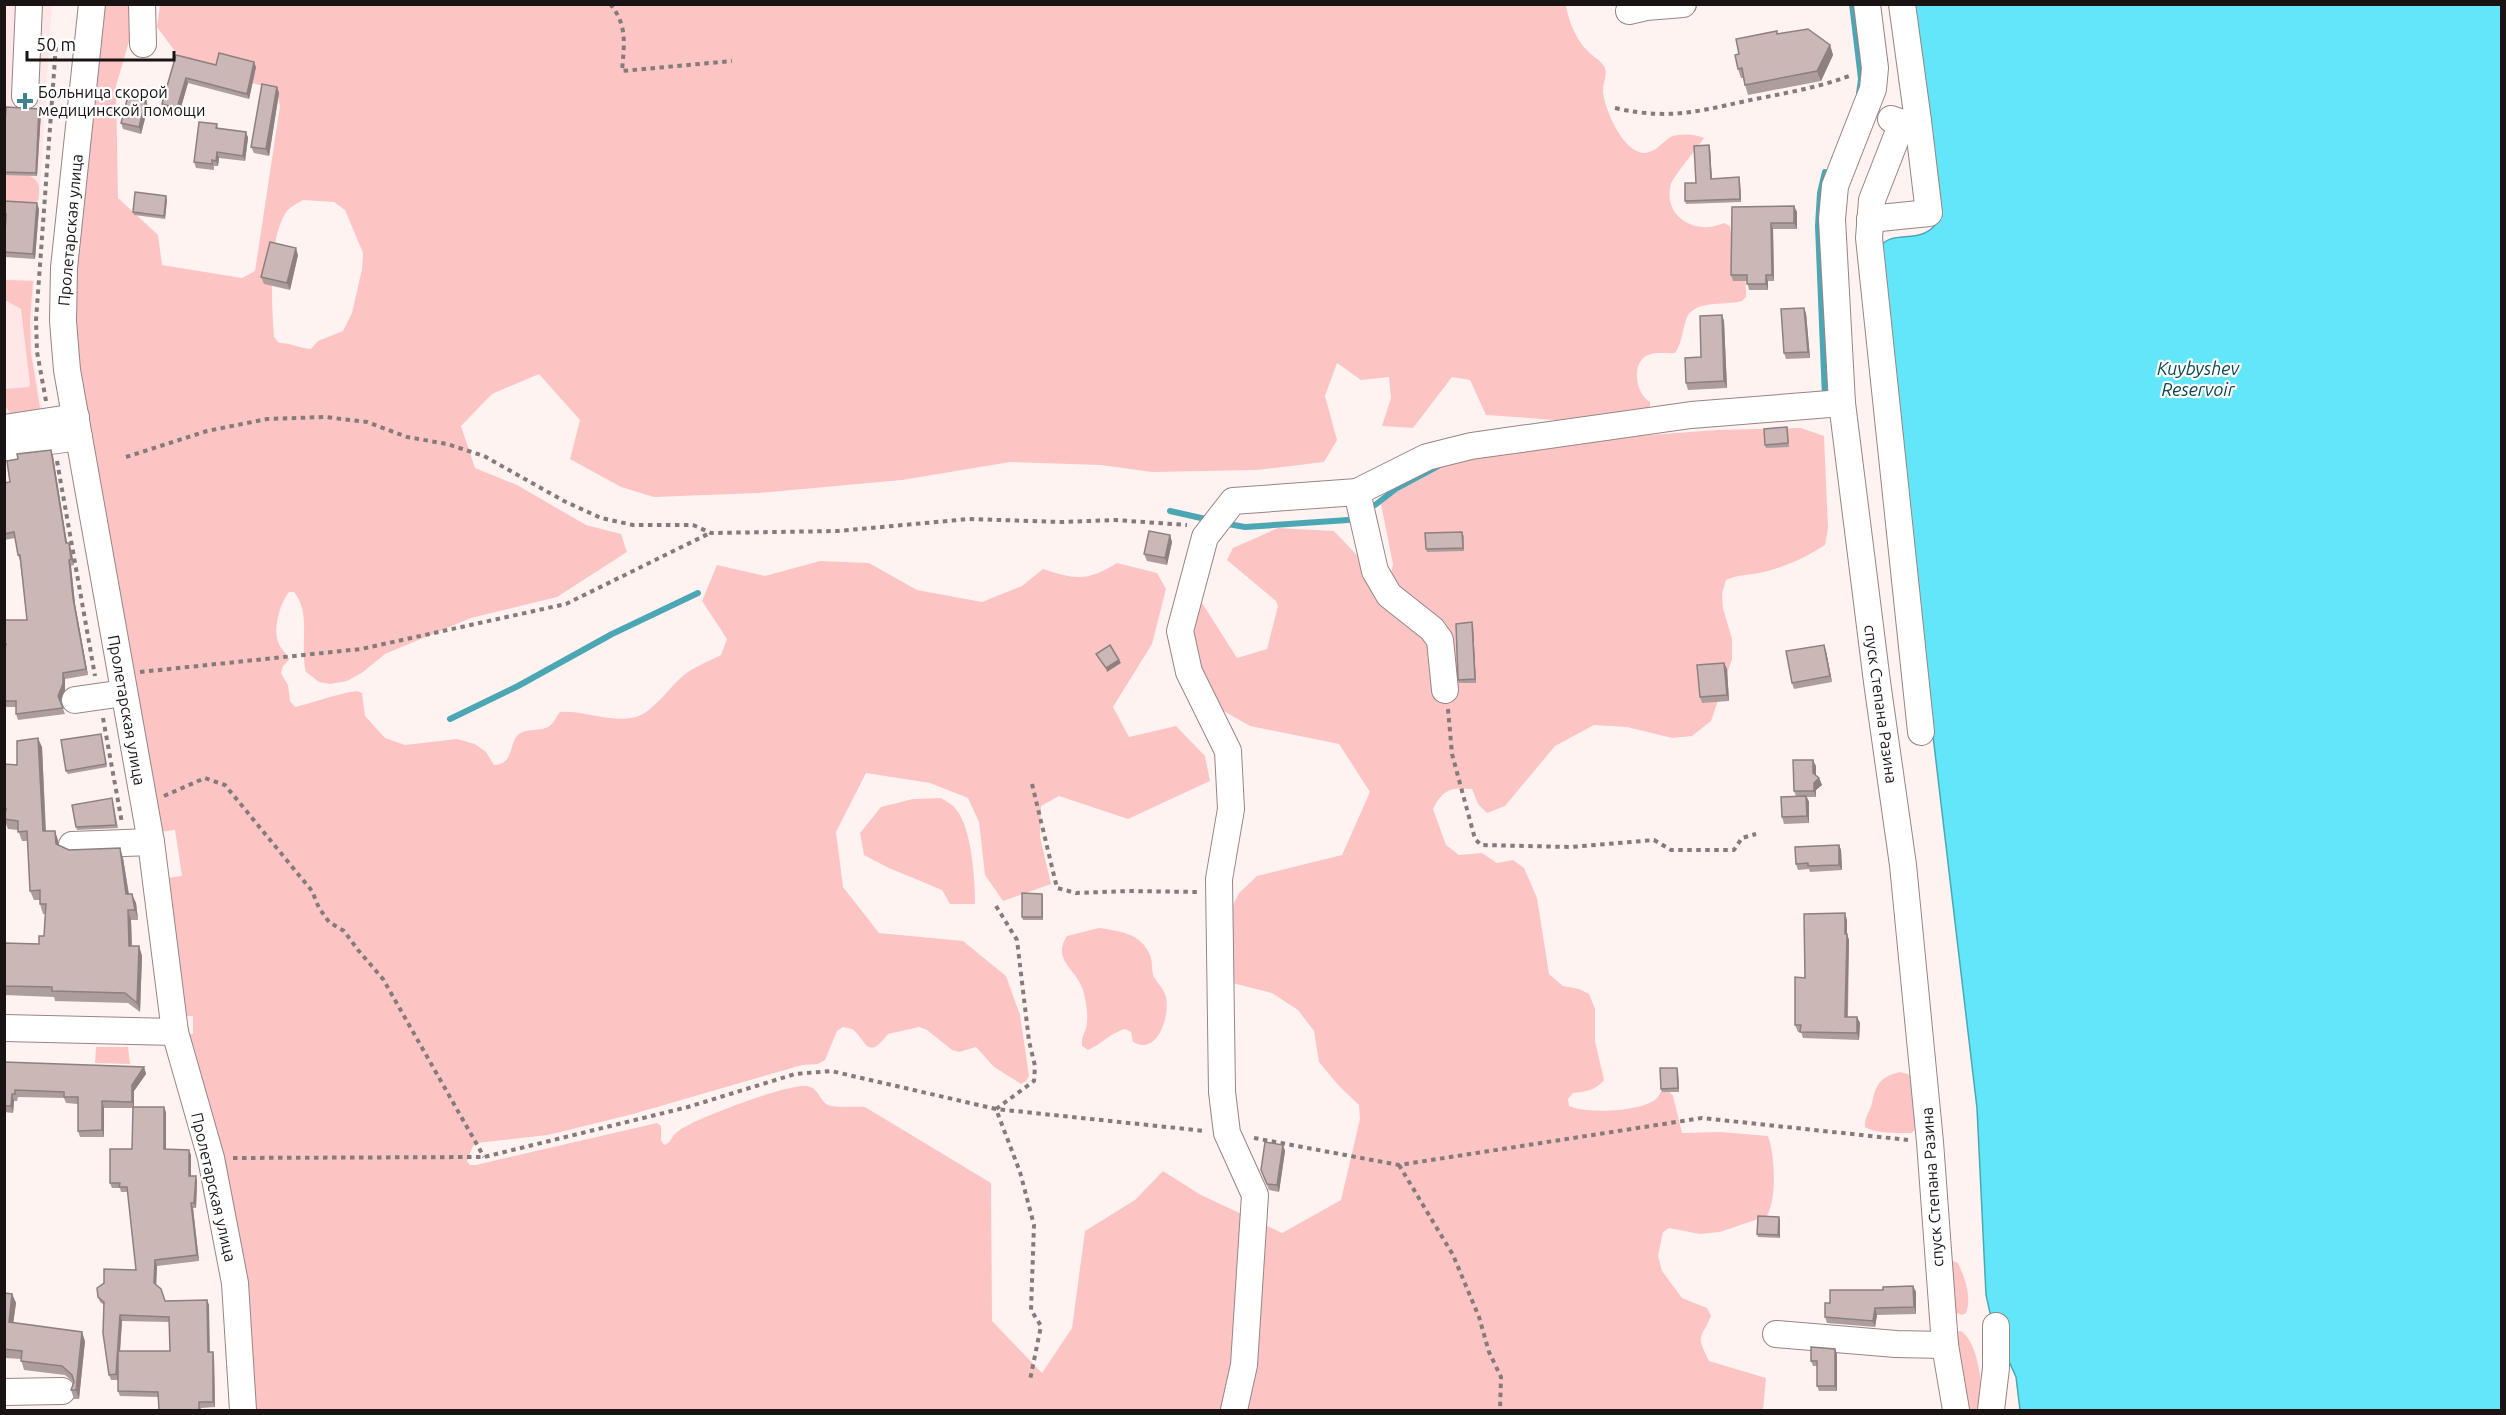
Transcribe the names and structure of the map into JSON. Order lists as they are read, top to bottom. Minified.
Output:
{"streets":{"street":["Пролетарская улица","спуск Степана Разина"]},"water":["Kuybyshev Reservoir"],"places":{"health":["Больница скорой медицинской помощи"]},"scale_bar":"50 m"}
